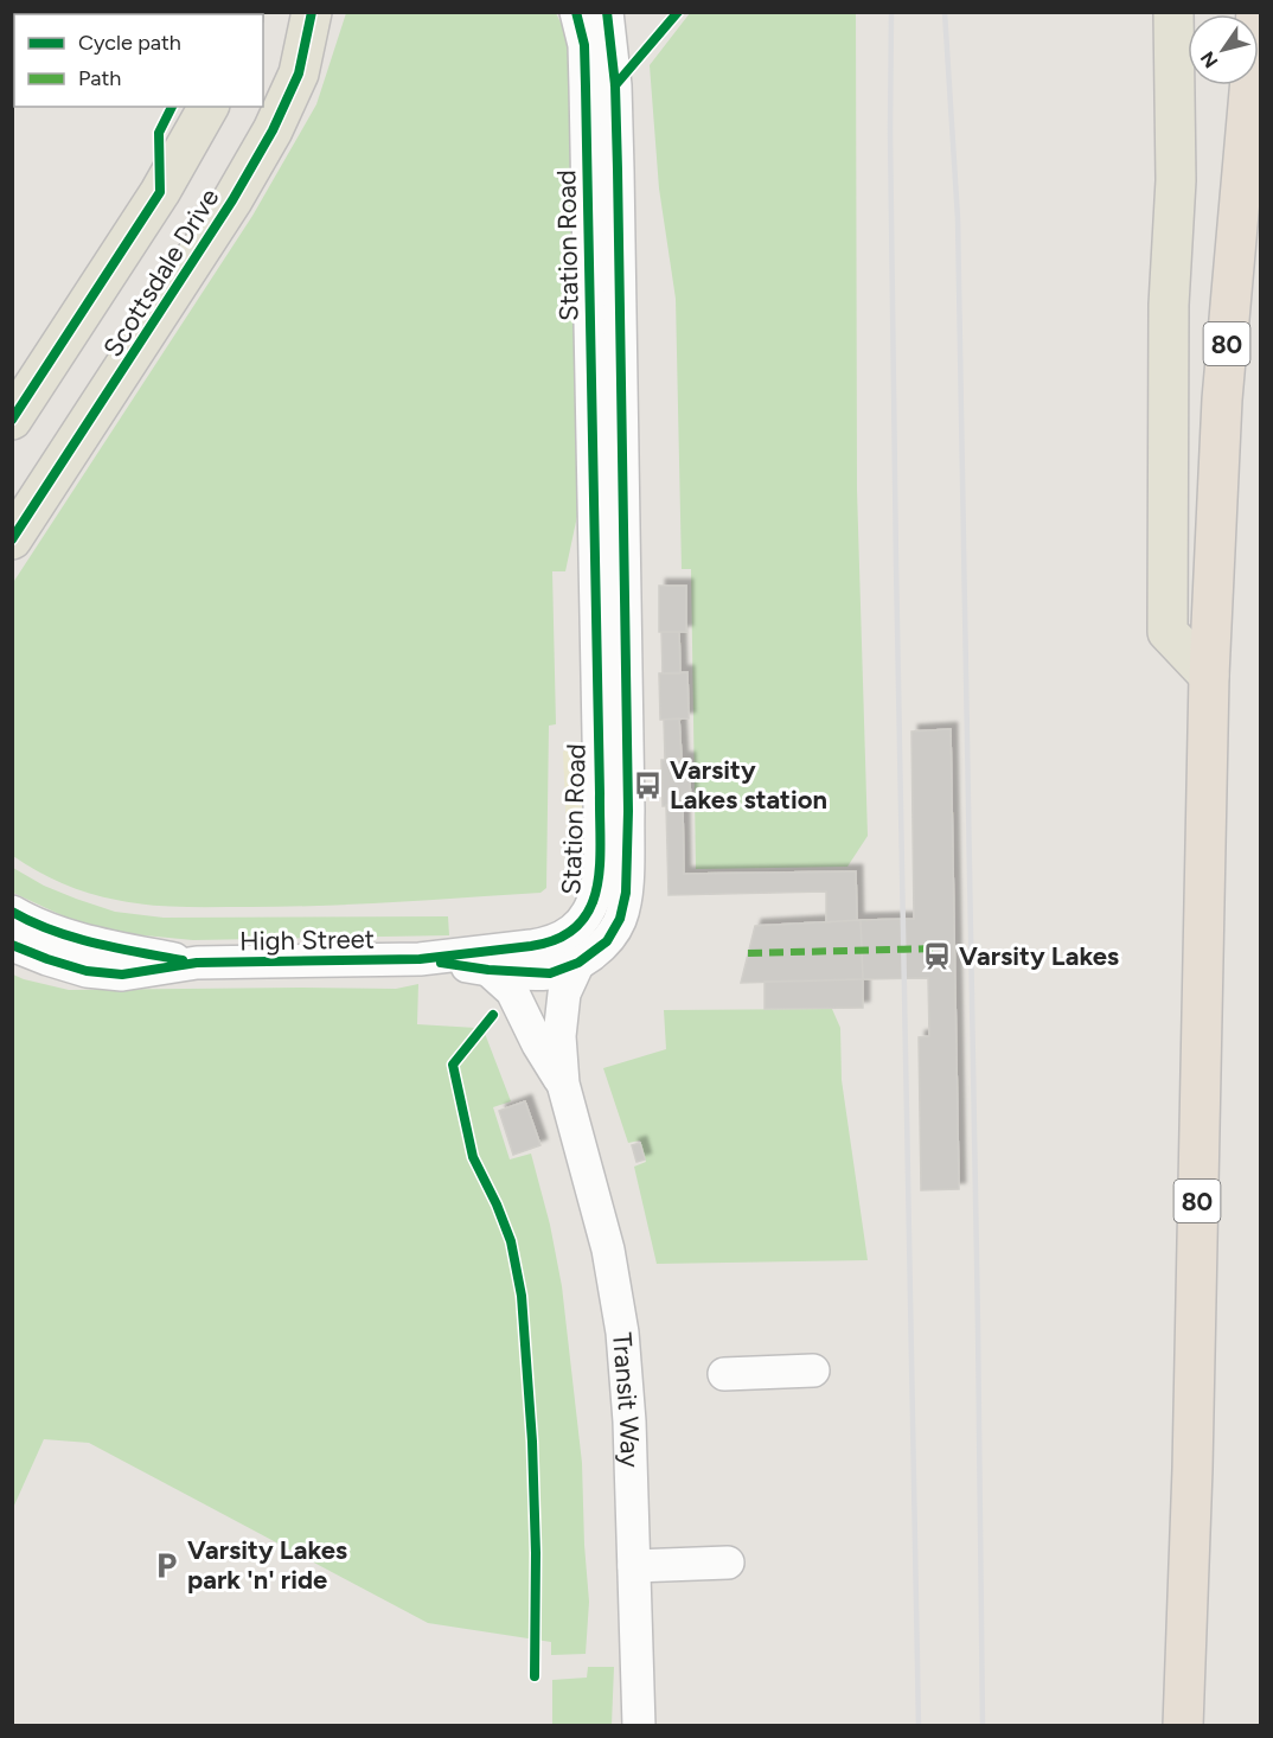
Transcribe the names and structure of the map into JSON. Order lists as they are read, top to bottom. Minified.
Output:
{"streets":{"highway":["80"],"main road":["Scottsdale Drive"],"street":["Station Road","High Street","Transit Way"]},"crossings":[["Station Road","High Street"],["Station Road","Transit Way"]],"places":{"bus stop":["Varsity Lakes station"],"station":["Varsity Lakes"],"parking":["Varsity Lakes park 'n' ride"]},"legend":["Cycle path","Path"],"north":"bottom left"}
